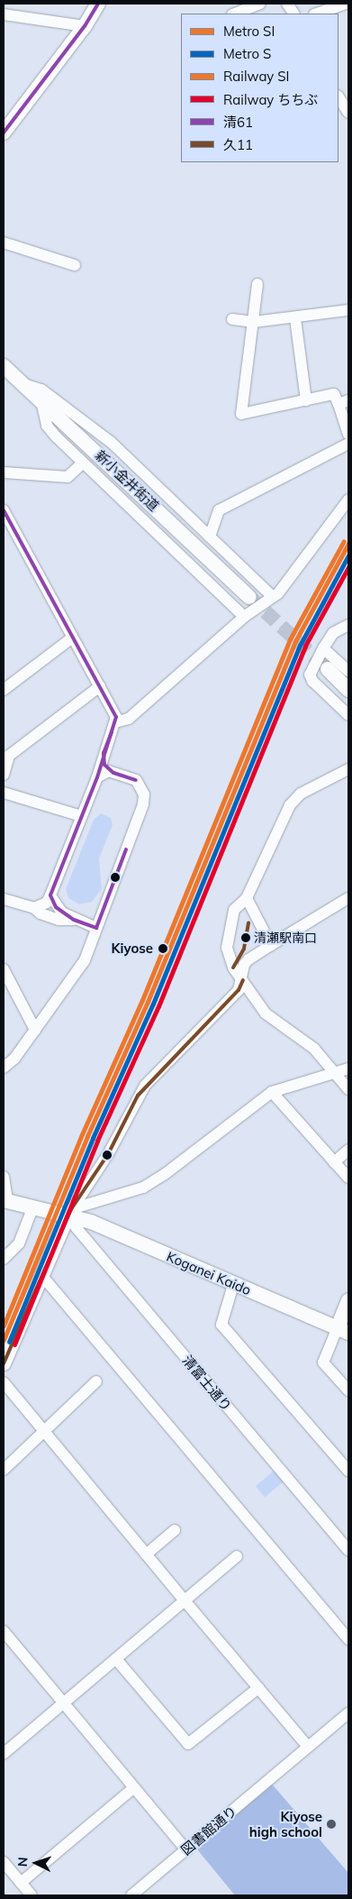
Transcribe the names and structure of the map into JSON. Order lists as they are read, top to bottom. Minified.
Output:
{"streets":{"main road":["新小金井街道","Koganei Kaido"],"street":["清富士通り","図書館通り"]},"crossings":[["Koganei Kaido","清富士通り"]],"places":["清瀬駅南口","Kiyose","Kiyose high school"],"lines":["transit line 清61","rail line SI","metro line SI","metro line S","rail line ちちぶ","transit line 久11"],"legend":["Metro SI","Metro S","Railway SI","Railway ちちぶ","清61","久11"],"north":"left"}
